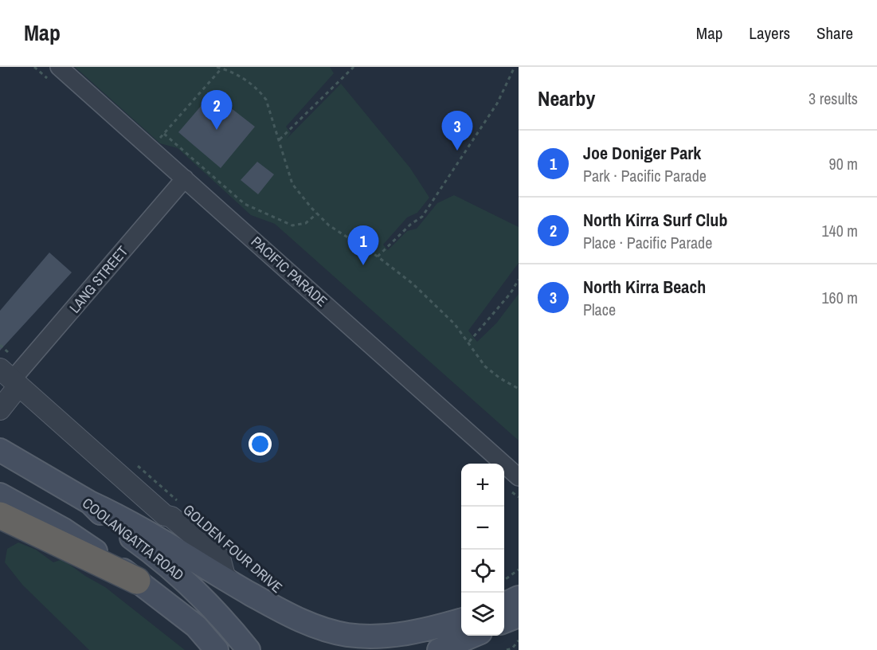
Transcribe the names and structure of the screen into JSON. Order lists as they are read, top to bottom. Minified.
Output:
{"streets":{"main road":["COOLANGATTA ROAD","GOLDEN FOUR DRIVE"],"street":["PACIFIC PARADE","LANG STREET"]},"crossings":[["PACIFIC PARADE","LANG STREET"],["LANG STREET","GOLDEN FOUR DRIVE"],["COOLANGATTA ROAD","GOLDEN FOUR DRIVE"]],"page":{"header":"Map","nav":["Map","Layers","Share"],"heading":["Nearby","3 results"],"pins":["2","3","1"],"list":[{"mark":"1","name":"Joe Doniger Park","note":"Park · Pacific Parade","value":"90 m"},{"mark":"2","name":"North Kirra Surf Club","note":"Place · Pacific Parade","value":"140 m"},{"mark":"3","name":"North Kirra Beach","note":"Place","value":"160 m"}],"map_buttons":["+","−"]}}
